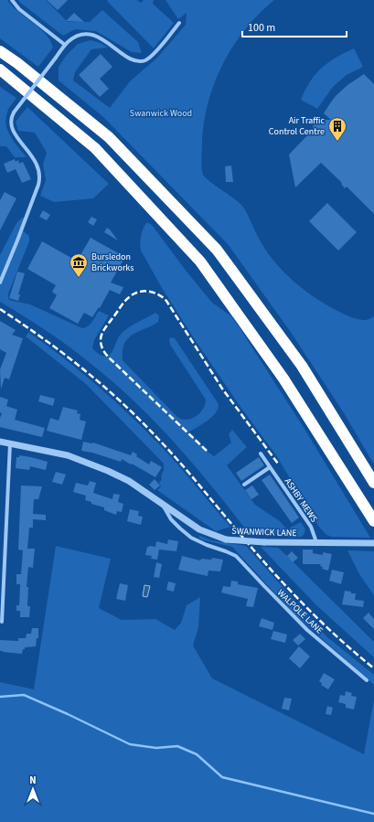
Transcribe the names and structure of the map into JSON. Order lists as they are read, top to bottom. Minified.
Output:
{"streets":{"street":["ASHBY MEWS","SWANWICK LANE","WALPOLE LANE"]},"crossings":[["ASHBY MEWS","SWANWICK LANE"],["SWANWICK LANE","WALPOLE LANE"]],"parks":["Swanwick Wood"],"places":{"building":["Air Traffic Control Centre"],"museum":["Bursledon Brickworks"]},"scale_bar":"100 m","north":"top"}
